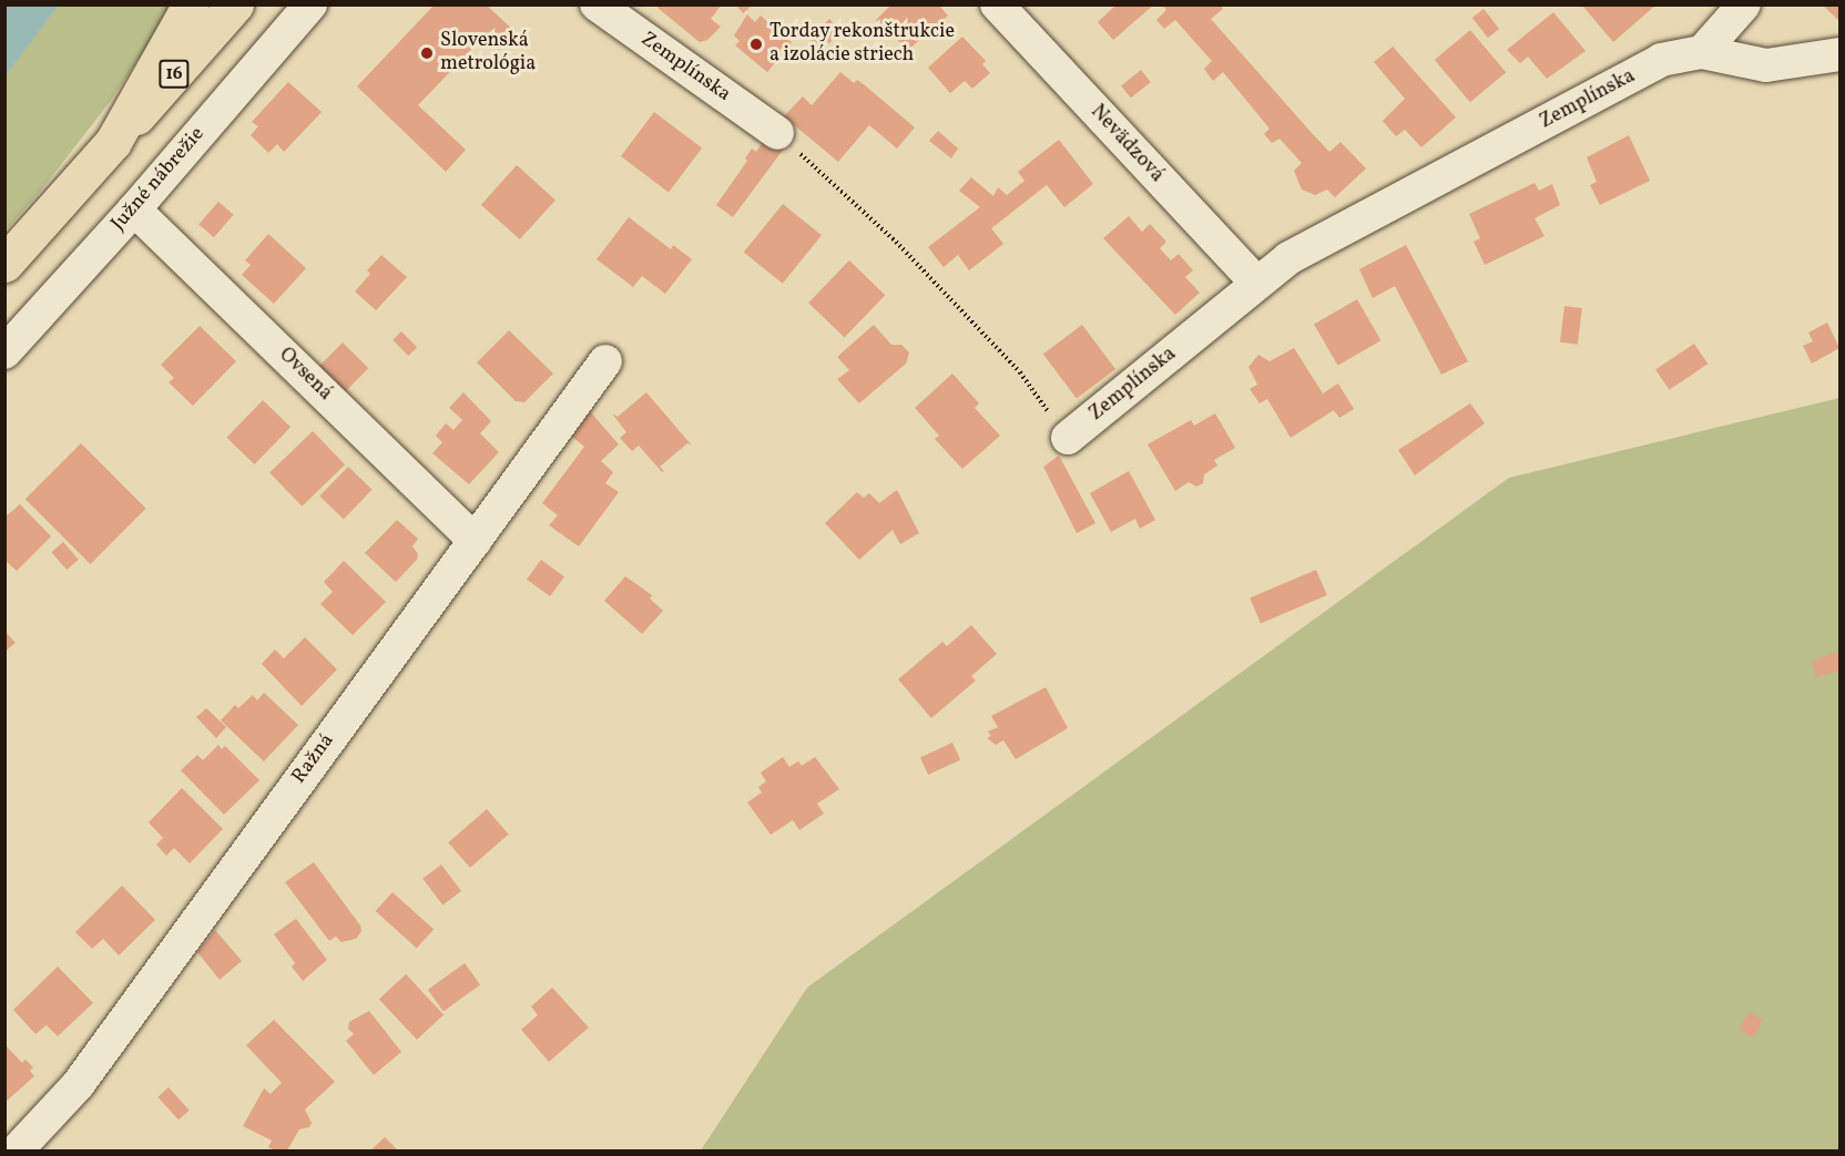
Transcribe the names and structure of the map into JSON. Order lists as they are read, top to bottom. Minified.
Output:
{"streets":{"main road":["16"],"street":["Zemplínska","Nevädzová","Južné nábrežie","Ovsená","Ražná"]},"crossings":[["Zemplínska","Nevädzová"],["Južné nábrežie","Ovsená"],["Ovsená","Ražná"]],"places":["Torday rekonštrukcie a izolácie striech","Slovenská metrológia"]}
